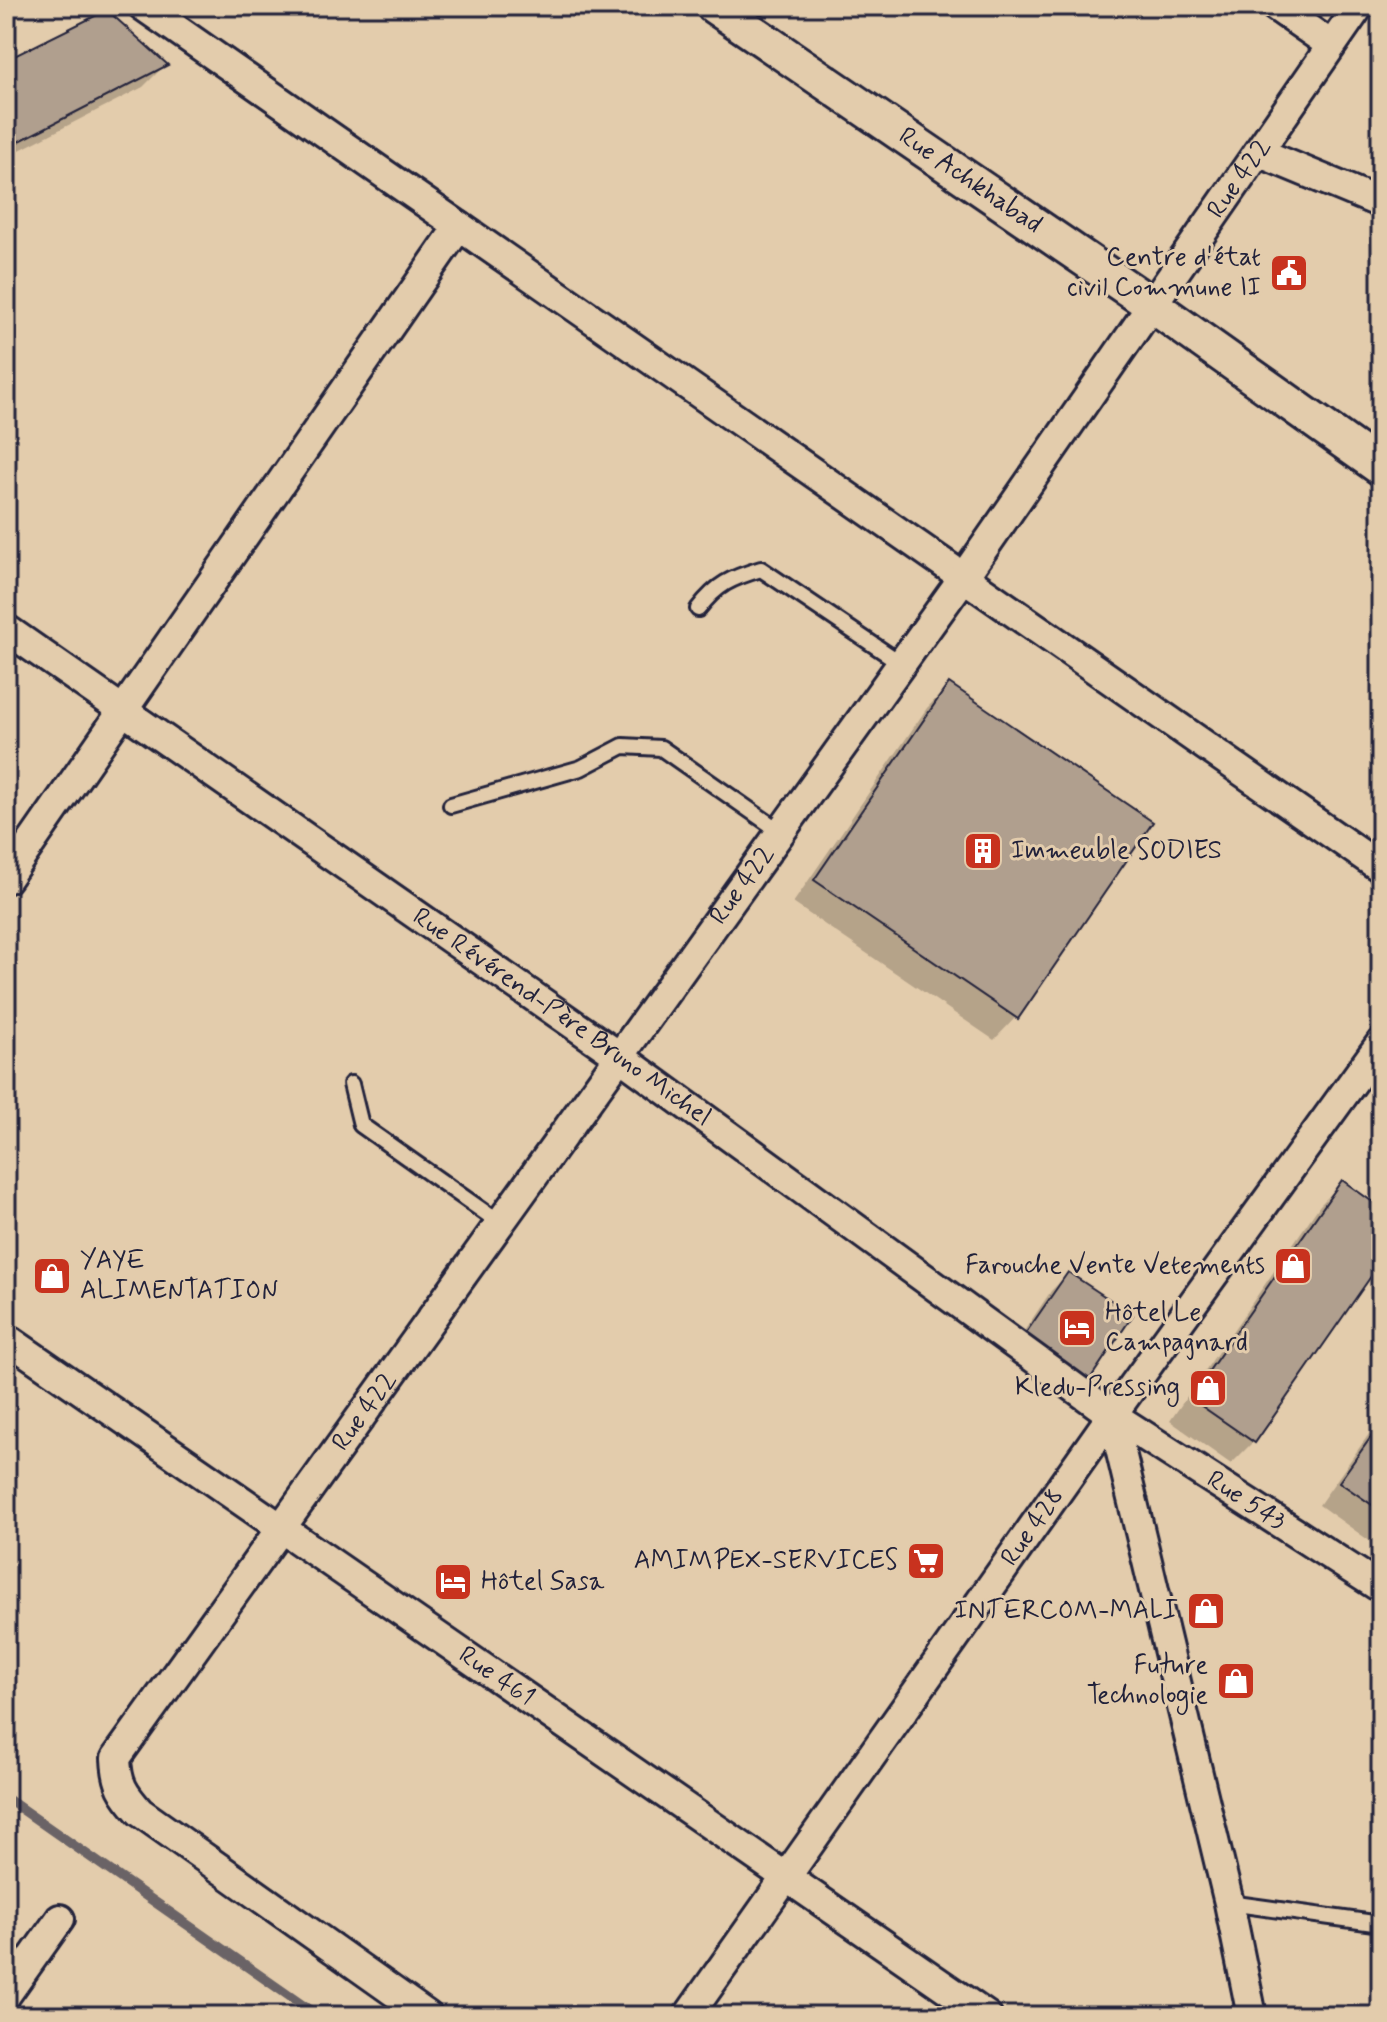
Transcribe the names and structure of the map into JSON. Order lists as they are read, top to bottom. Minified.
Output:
{"streets":{"street":["Rue 422","Rue Achkhabad","Rue Révérend-Père Bruno Michel","Rue 543","Rue 428","Rue 461"]},"crossings":[["Rue 422","Rue Achkhabad"],["Rue 422","Rue Révérend-Père Bruno Michel"],["Rue 422","Rue 461"],["Rue Révérend-Père Bruno Michel","Rue 543"],["Rue Révérend-Père Bruno Michel","Rue 428"],["Rue 543","Rue 428"],["Rue 428","Rue 461"]],"places":{"public building":["Centre d'état civil Commune II"],"building":["Immeuble SODIES"],"shop":["Farouche Vente Vetements","YAYE ALIMENTATION","Kledu-Pressing","INTERCOM-MALI","Future Technologie"],"hotel":["Hôtel Le Campagnard","Hôtel Sasa"],"supermarket":["AMIMPEX-SERVICES"]}}
